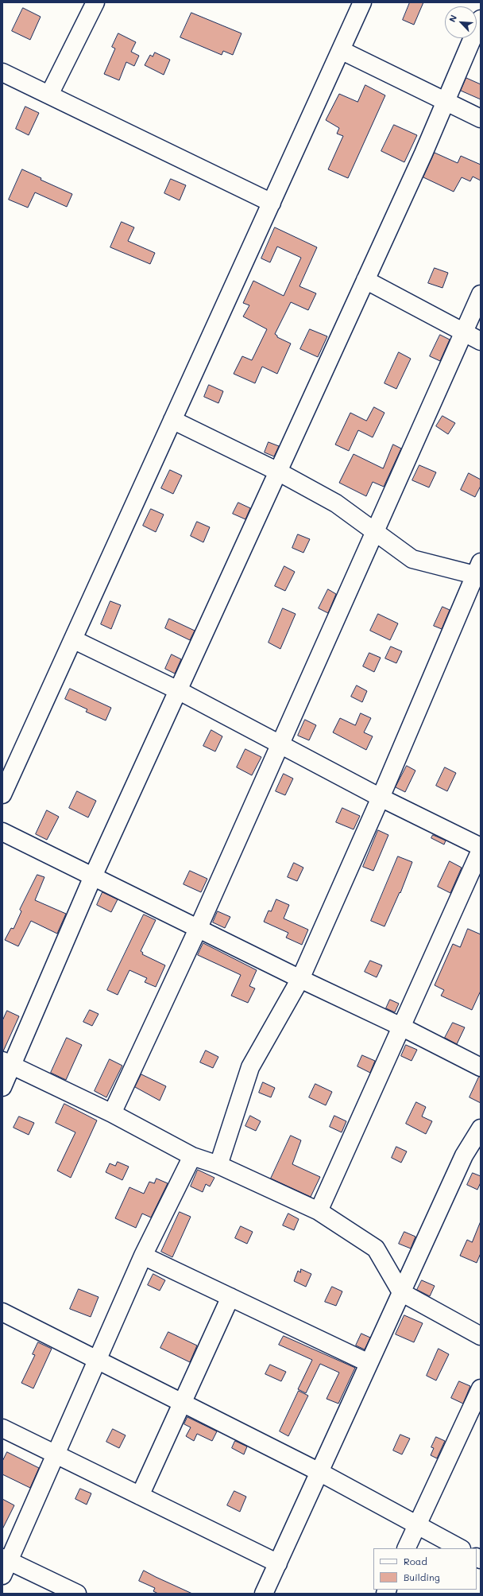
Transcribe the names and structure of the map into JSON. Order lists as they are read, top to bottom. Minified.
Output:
{"legend":["Road","Building"],"north":"top left"}
